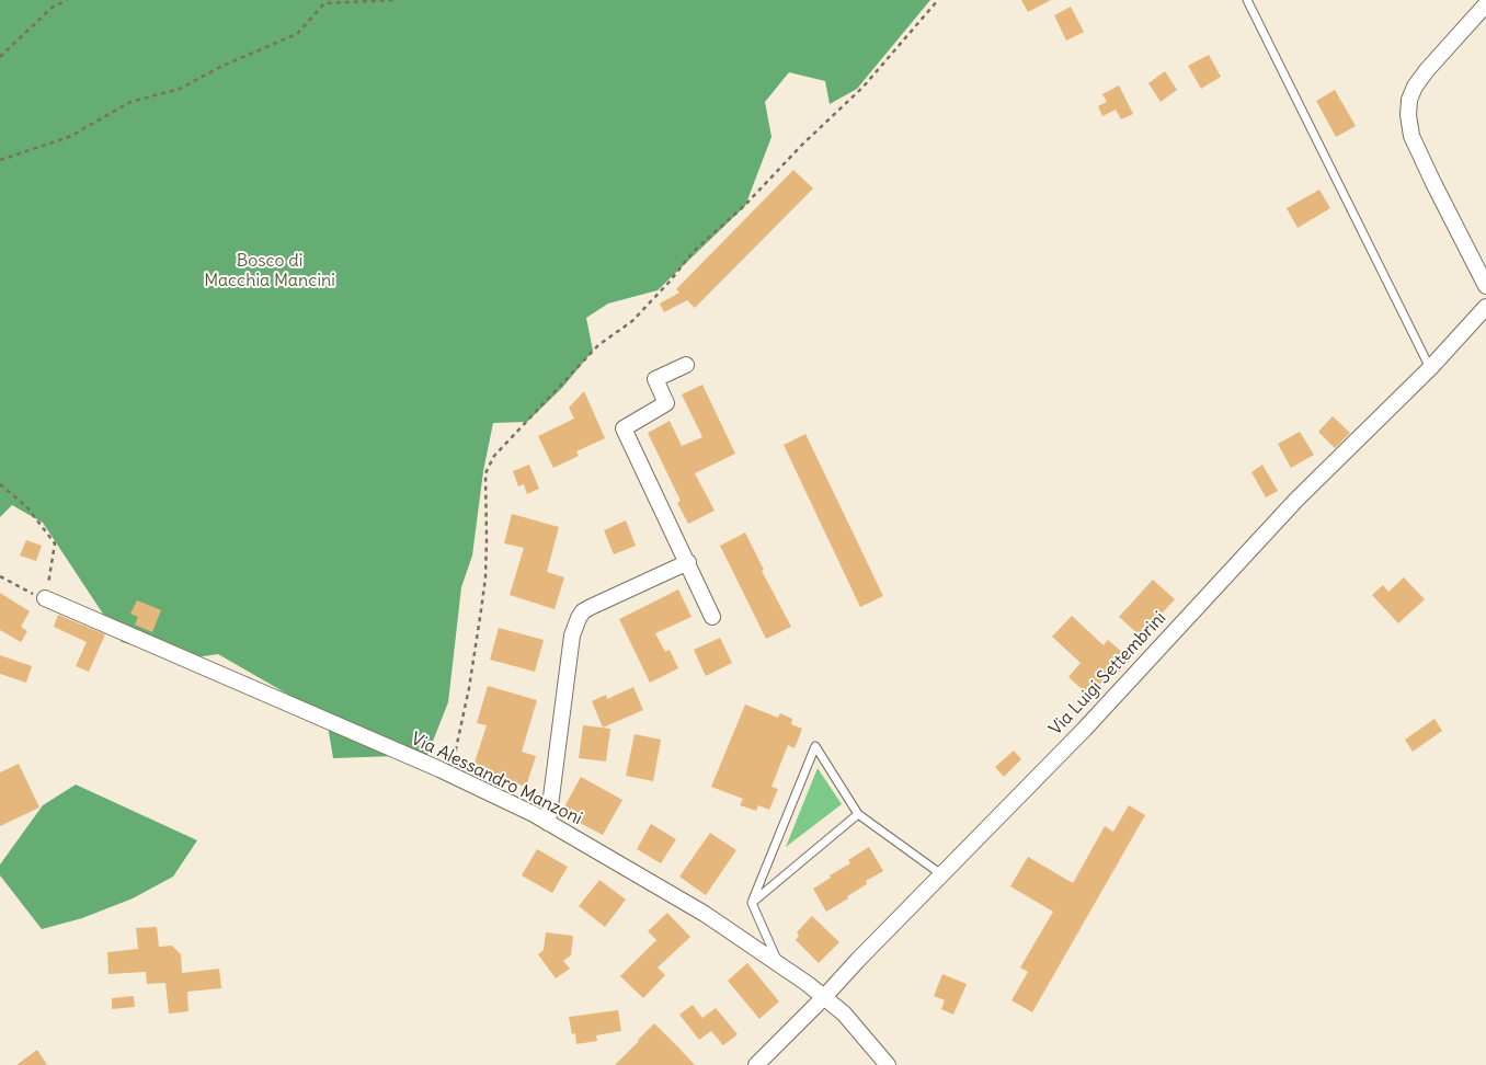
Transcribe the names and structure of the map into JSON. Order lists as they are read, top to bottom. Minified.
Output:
{"streets":{"street":["Via Luigi Settembrini","Via Alessandro Manzoni"]},"crossings":[["Via Luigi Settembrini","Via Alessandro Manzoni"]],"parks":["Bosco di Macchia Mancini"]}
